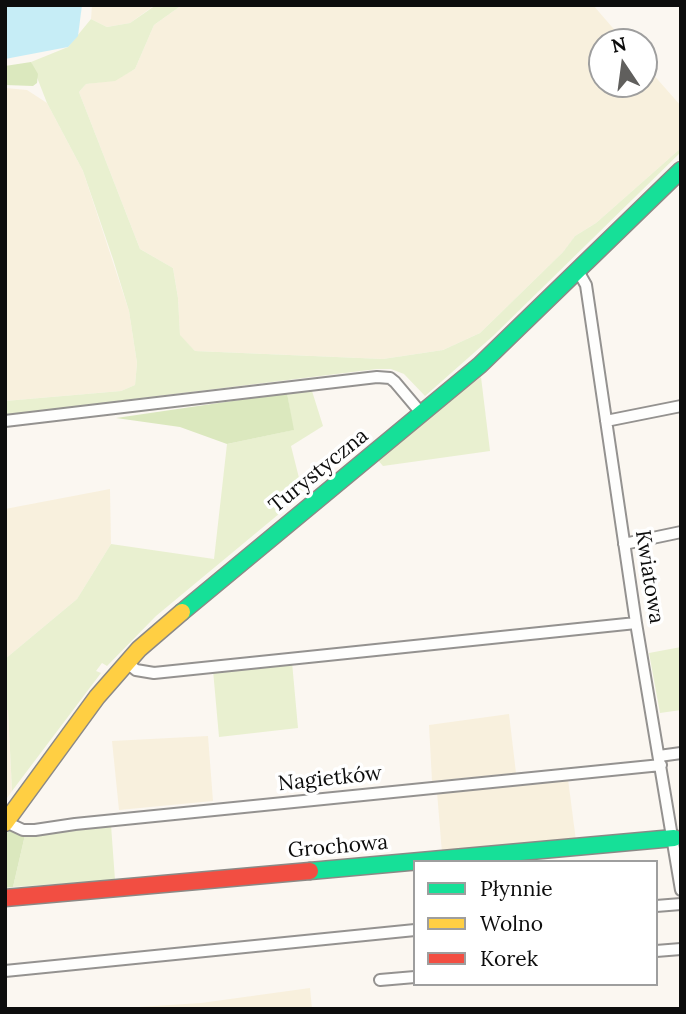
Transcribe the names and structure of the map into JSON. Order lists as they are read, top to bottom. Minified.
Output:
{"streets":{"main road":["Turystyczna","Grochowa"],"street":["Kwiatowa","Nagietków"]},"crossings":[["Turystyczna","Kwiatowa"],["Turystyczna","Nagietków"],["Kwiatowa","Nagietków"],["Kwiatowa","Grochowa"]],"legend":["Płynnie","Wolno","Korek"],"north":"top"}
